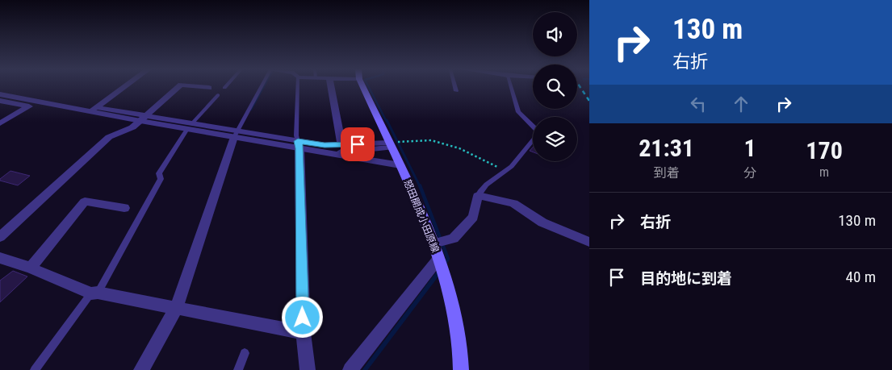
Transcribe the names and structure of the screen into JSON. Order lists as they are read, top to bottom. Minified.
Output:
{"streets":{"main road":["怒田開成小田原線"]},"page":{"turn":["130 m","右折"],"eta":["21:31","到着","1","分","170","m"],"list":[{"name":"右折","value":"130 m"},{"name":"目的地に到着","value":"40 m"}]}}
